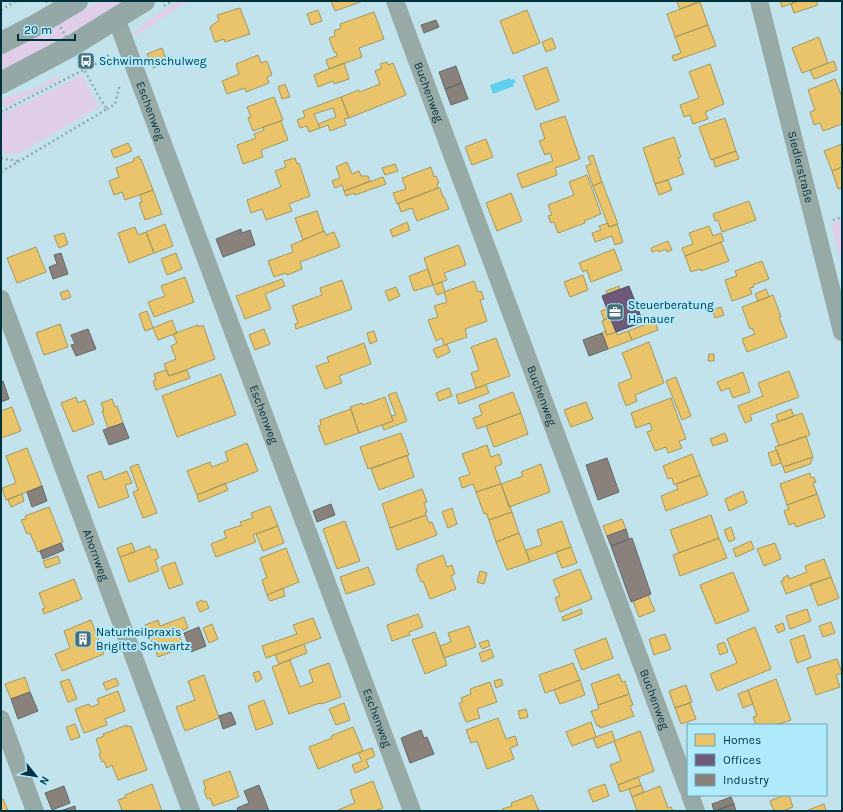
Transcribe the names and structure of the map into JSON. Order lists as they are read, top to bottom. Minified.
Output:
{"streets":{"street":["Buchenweg","Eschenweg","Siedlerstraße","Ahornweg"]},"places":{"bus stop":["Schwimmschulweg"],"office":["Steuerberatung Hanauer"],"building":["Naturheilpraxis Brigitte Schwartz"]},"legend":["Homes","Offices","Industry"],"scale_bar":"20 m","north":"bottom right"}
